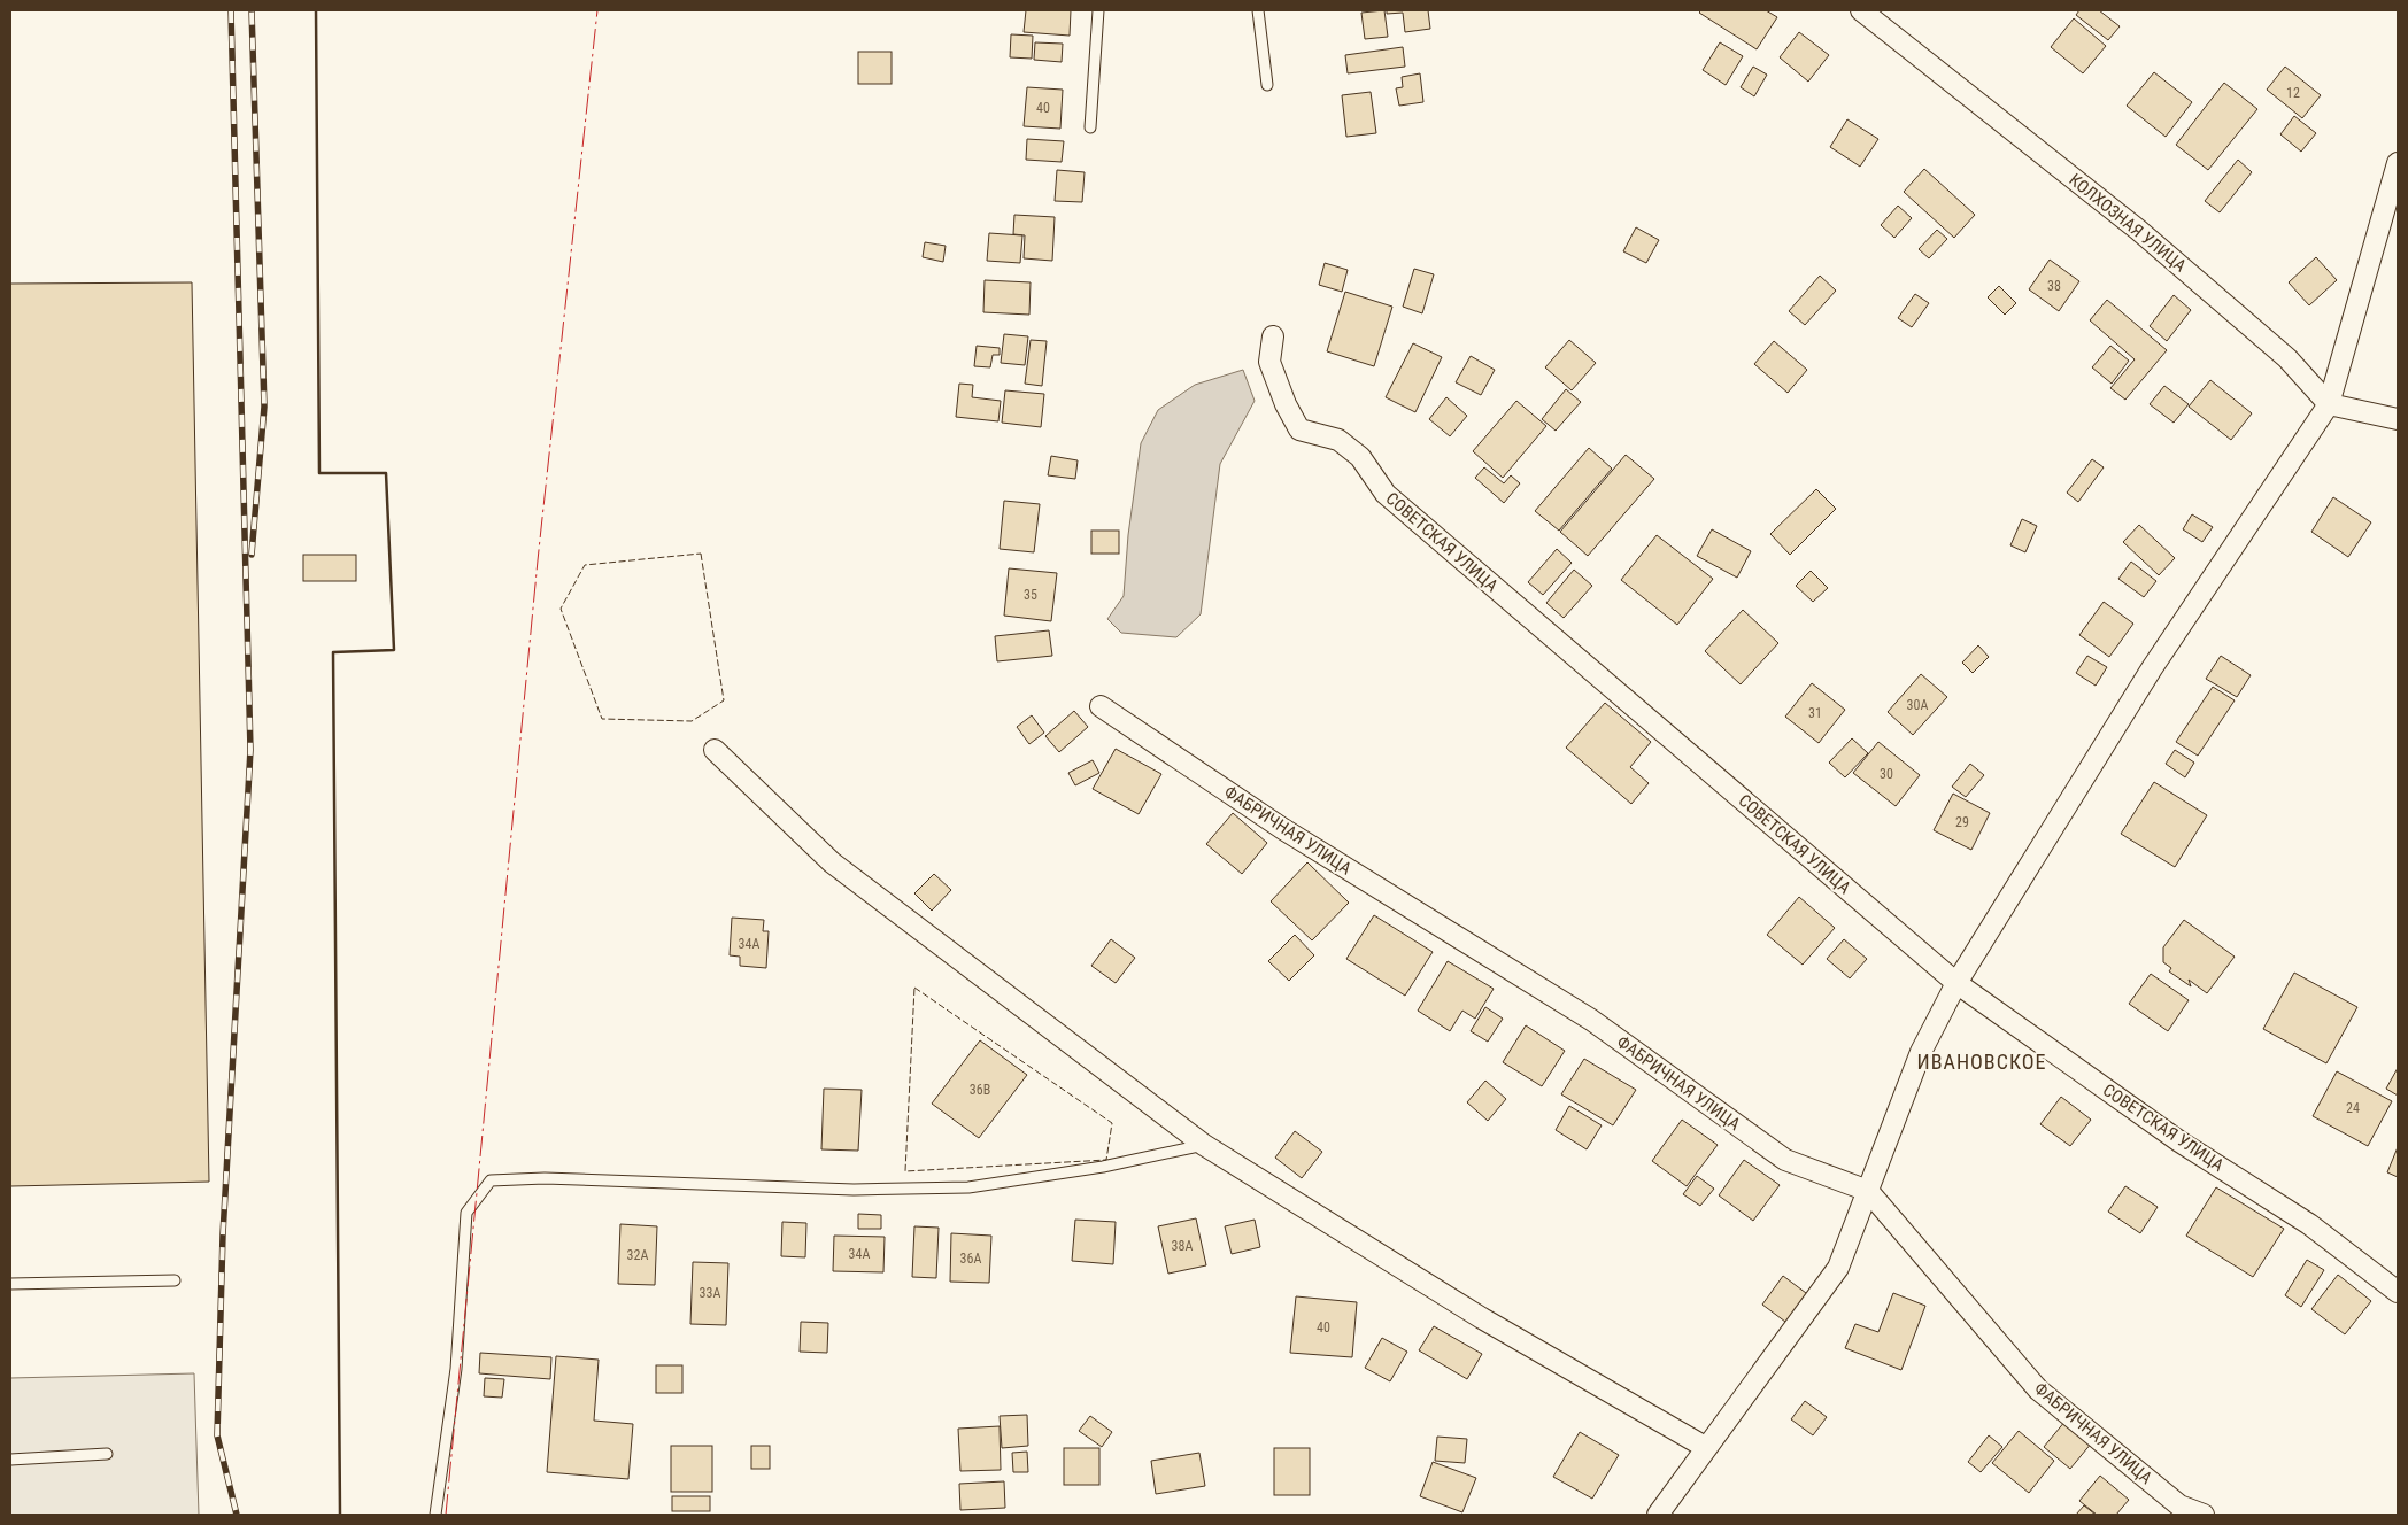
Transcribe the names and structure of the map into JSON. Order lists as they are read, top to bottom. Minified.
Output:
{"streets":{"street":["КОЛХОЗНАЯ УЛИЦА","СОВЕТСКАЯ УЛИЦА","ФАБРИЧНАЯ УЛИЦА"]},"districts":["ИВАНОВСКОЕ"],"house_numbers":["12","40","38","35","30А","31","30","29","34А","36В","24","38А","34А","32А","36А","33А","40"]}
